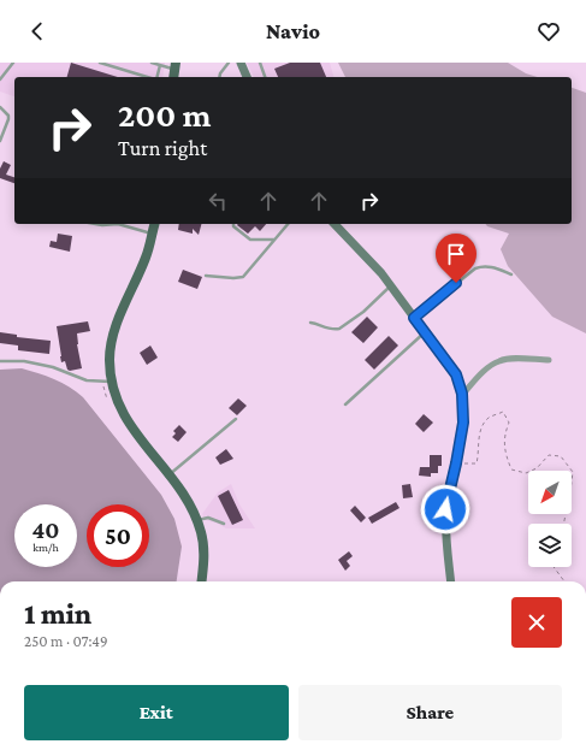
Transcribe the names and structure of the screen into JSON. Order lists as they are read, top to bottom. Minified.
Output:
{"north":"bottom left","page":{"header":"Navio","turn":["200 m","Turn right"],"speed":"40 km/h","limit":"50","heading":["1 min","250 m · 07:49"],"buttons":["Exit","Share"]}}
